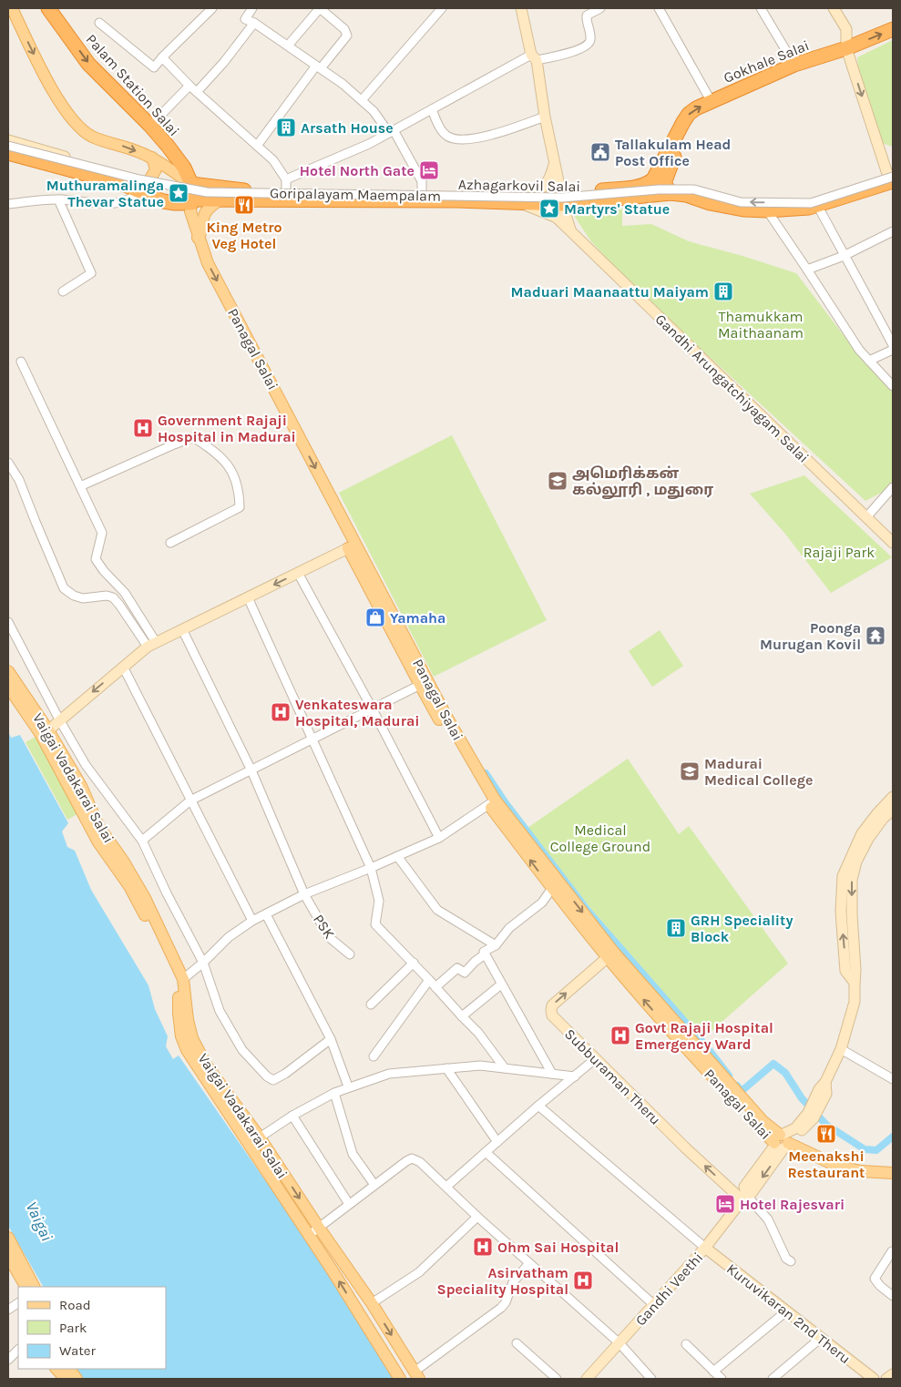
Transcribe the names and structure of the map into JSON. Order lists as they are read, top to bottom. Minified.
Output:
{"streets":{"highway":["Gokhale Salai","Palam Station Salai","Azhagarkovil Salai"],"main road":["Panagal Salai","Vaigai Vadakarai Salai"],"street":["Goripalayam Maempalam","Gandhi Arungatchiyagam Salai","PSK","Subburaman Theru","Gandhi Veethi","Kuruvikaran 2nd Theru"]},"crossings":[["Gokhale Salai","Azhagarkovil Salai"],["Palam Station Salai","Azhagarkovil Salai"],["Palam Station Salai","Panagal Salai"],["Azhagarkovil Salai","Goripalayam Maempalam"],["Azhagarkovil Salai","Panagal Salai"],["Azhagarkovil Salai","Gandhi Arungatchiyagam Salai"],["Panagal Salai","Subburaman Theru"],["Panagal Salai","Gandhi Veethi"],["Subburaman Theru","Gandhi Veethi"],["Gandhi Veethi","Kuruvikaran 2nd Theru"]],"one_way":["Palam Station Salai"],"water":["Vaigai"],"parks":["Thamukkam Maithaanam","Rajaji Park","Medical College Ground"],"places":{"building":["Arsath House","Maduari Maanaattu Maiyam","GRH Speciality Block"],"public building":["Tallakulam Head Post Office"],"hotel":["Hotel North Gate","Hotel Rajesvari"],"place":["Muthuramalinga Thevar Statue","Martyrs' Statue"],"restaurant":["King Metro Veg Hotel","Meenakshi Restaurant"],"hospital":["Government Rajaji Hospital in Madurai","Venkateswara Hospital, Madurai","Govt Rajaji Hospital Emergency Ward","Ohm Sai Hospital","Asirvatham Speciality Hospital"],"school or university":["அமெரிக்கன் கல்லூரி , மதுரை","Madurai Medical College"],"shop":["Yamaha"],"temple":["Poonga Murugan Kovil"]},"legend":["Road","Park","Water"]}
